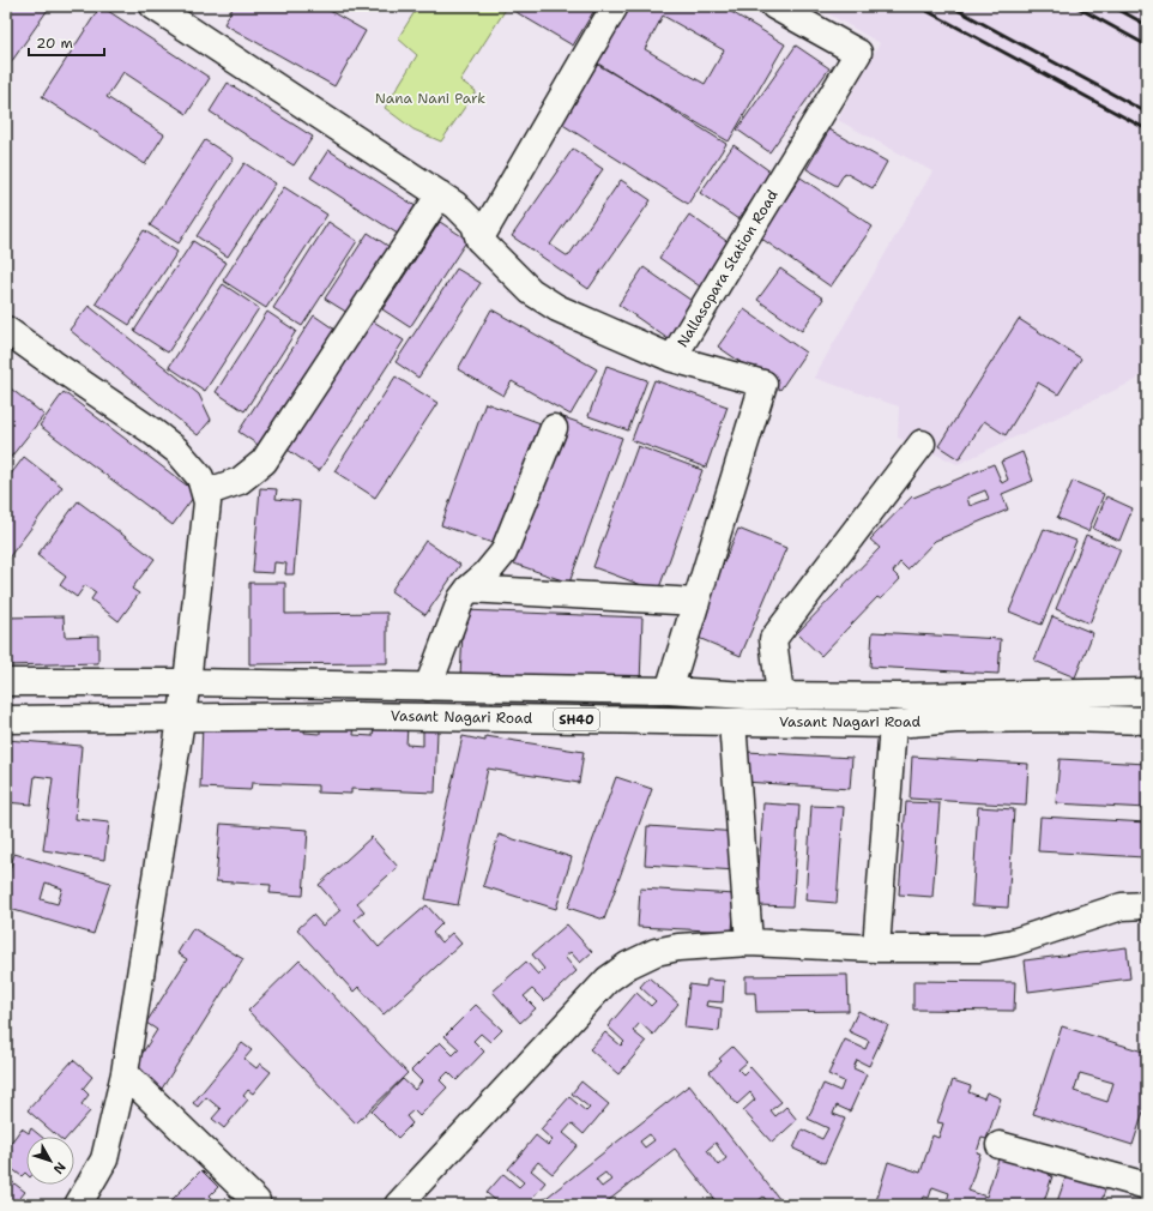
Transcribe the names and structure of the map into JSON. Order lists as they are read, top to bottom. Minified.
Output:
{"streets":{"street":["Nallasopara Station Road","Vasant Nagari Road","SH40"]},"crossings":[["Nallasopara Station Road","Vasant Nagari Road"]],"parks":["Nana Nani Park"],"scale_bar":"20 m","north":"bottom right"}
